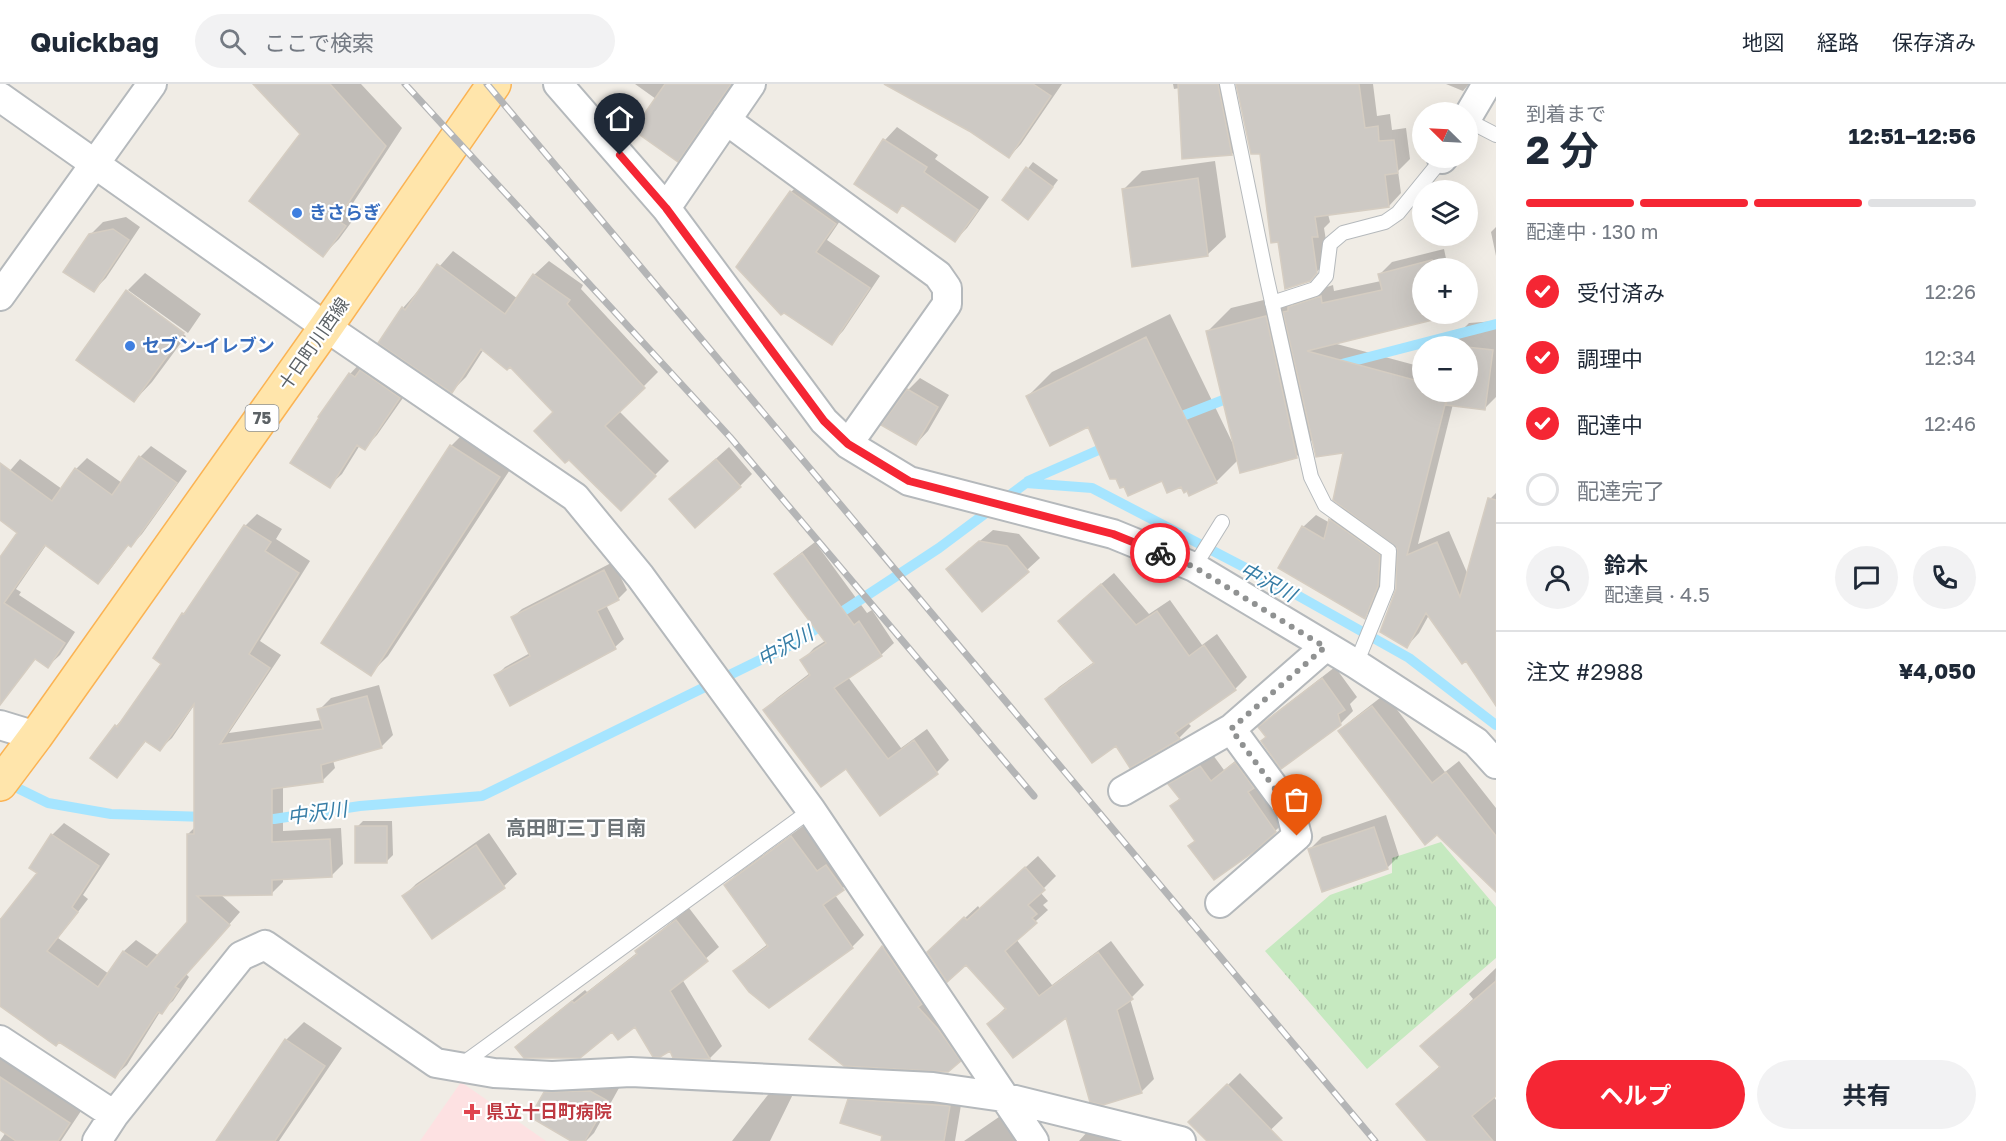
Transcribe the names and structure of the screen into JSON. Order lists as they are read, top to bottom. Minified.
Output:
{"streets":{"main road":["十日町川西線","75"]},"crossings":[["十日町川西線","75"]],"districts":["高田町三丁目南"],"water":["中沢川"],"places":{"other":["きさらぎ","セブン-イレブン"],"health":["県立十日町病院"]},"north":"top left","page":{"header":"Quickbag","search":"ここで検索","nav":["地図","経路","保存済み"],"heading":["2 分","到着まで","12:51–12:56"],"panel":["鈴木","配達員 · 4.5","注文 #2988","¥4,050"],"map_buttons":["+","−"],"bar":"配達中 · 130 m","list":[["受付済み","12:26"],["調理中","12:34"],["配達中","12:46"],"配達完了"],"buttons":["ヘルプ","共有"]}}
